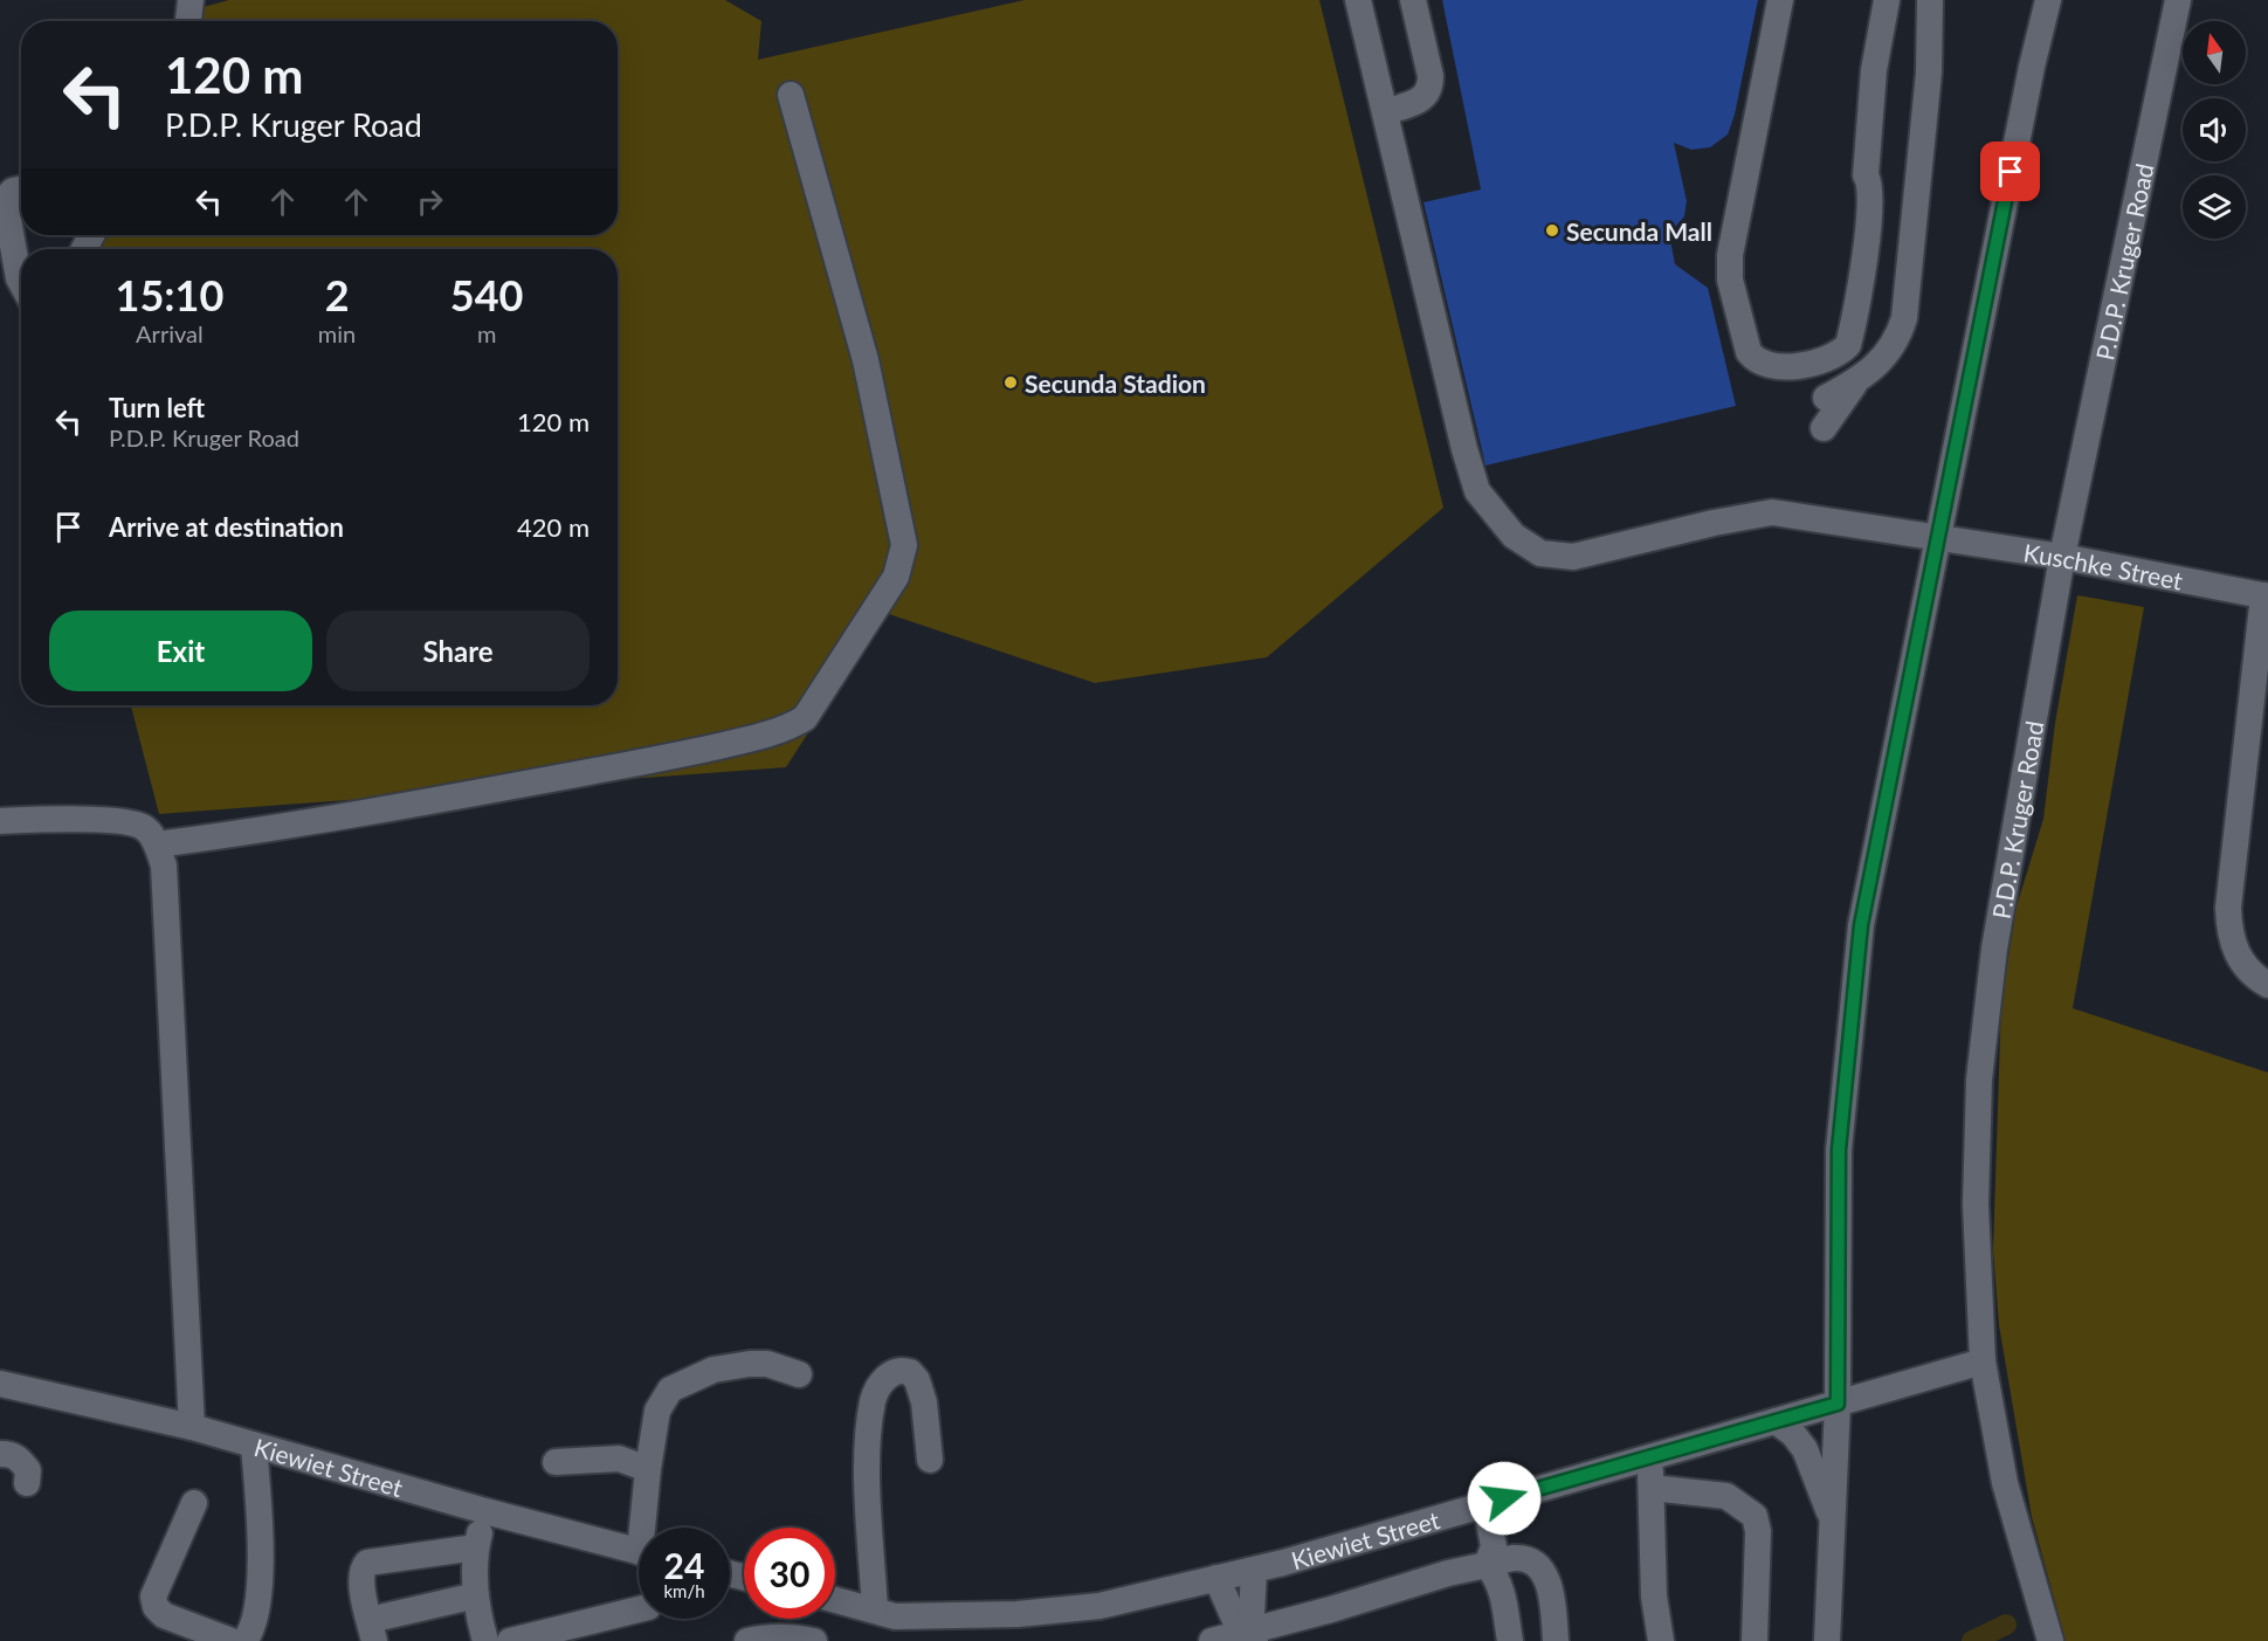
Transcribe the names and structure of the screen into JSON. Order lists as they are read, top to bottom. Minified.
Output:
{"streets":{"street":["P.D.P. Kruger Road","Kuschke Street","Kiewiet Street"]},"crossings":[["P.D.P. Kruger Road","Kuschke Street"],["P.D.P. Kruger Road","Kiewiet Street"]],"places":["Secunda Mall","Secunda Stadion"],"north":"top","page":{"turn":["120 m","P.D.P. Kruger Road"],"eta":["15:10","Arrival","2","min","540","m"],"list":[{"name":"Turn left","note":"P.D.P. Kruger Road","value":"120 m"},{"name":"Arrive at destination","value":"420 m"}],"buttons":["Exit","Share"],"speed":"24 km/h","limit":"30"}}
